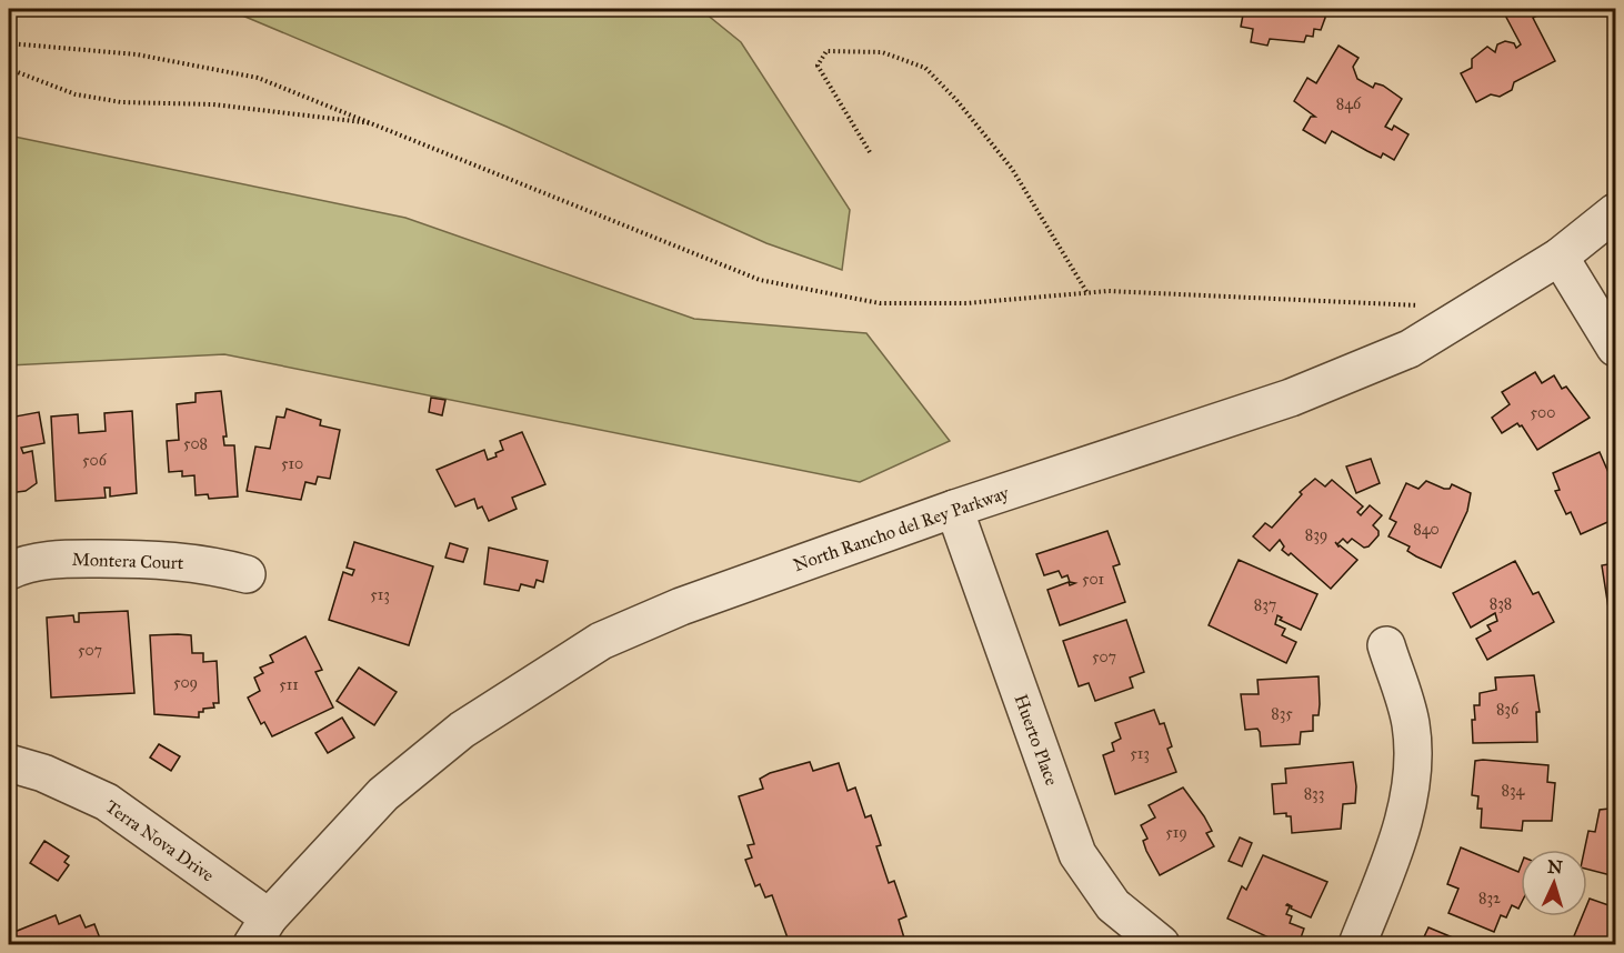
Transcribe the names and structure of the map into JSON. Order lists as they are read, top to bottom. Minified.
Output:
{"streets":{"street":["North Rancho del Rey Parkway","Montera Court","Huerto Place","Terra Nova Drive"]},"crossings":[["North Rancho del Rey Parkway","Huerto Place"],["North Rancho del Rey Parkway","Terra Nova Drive"]],"house_numbers":["846","500","508","506","510","840","839","501","513","838","837","507","507","509","511","836","835","513","834","833","519","832"],"north":"top"}
